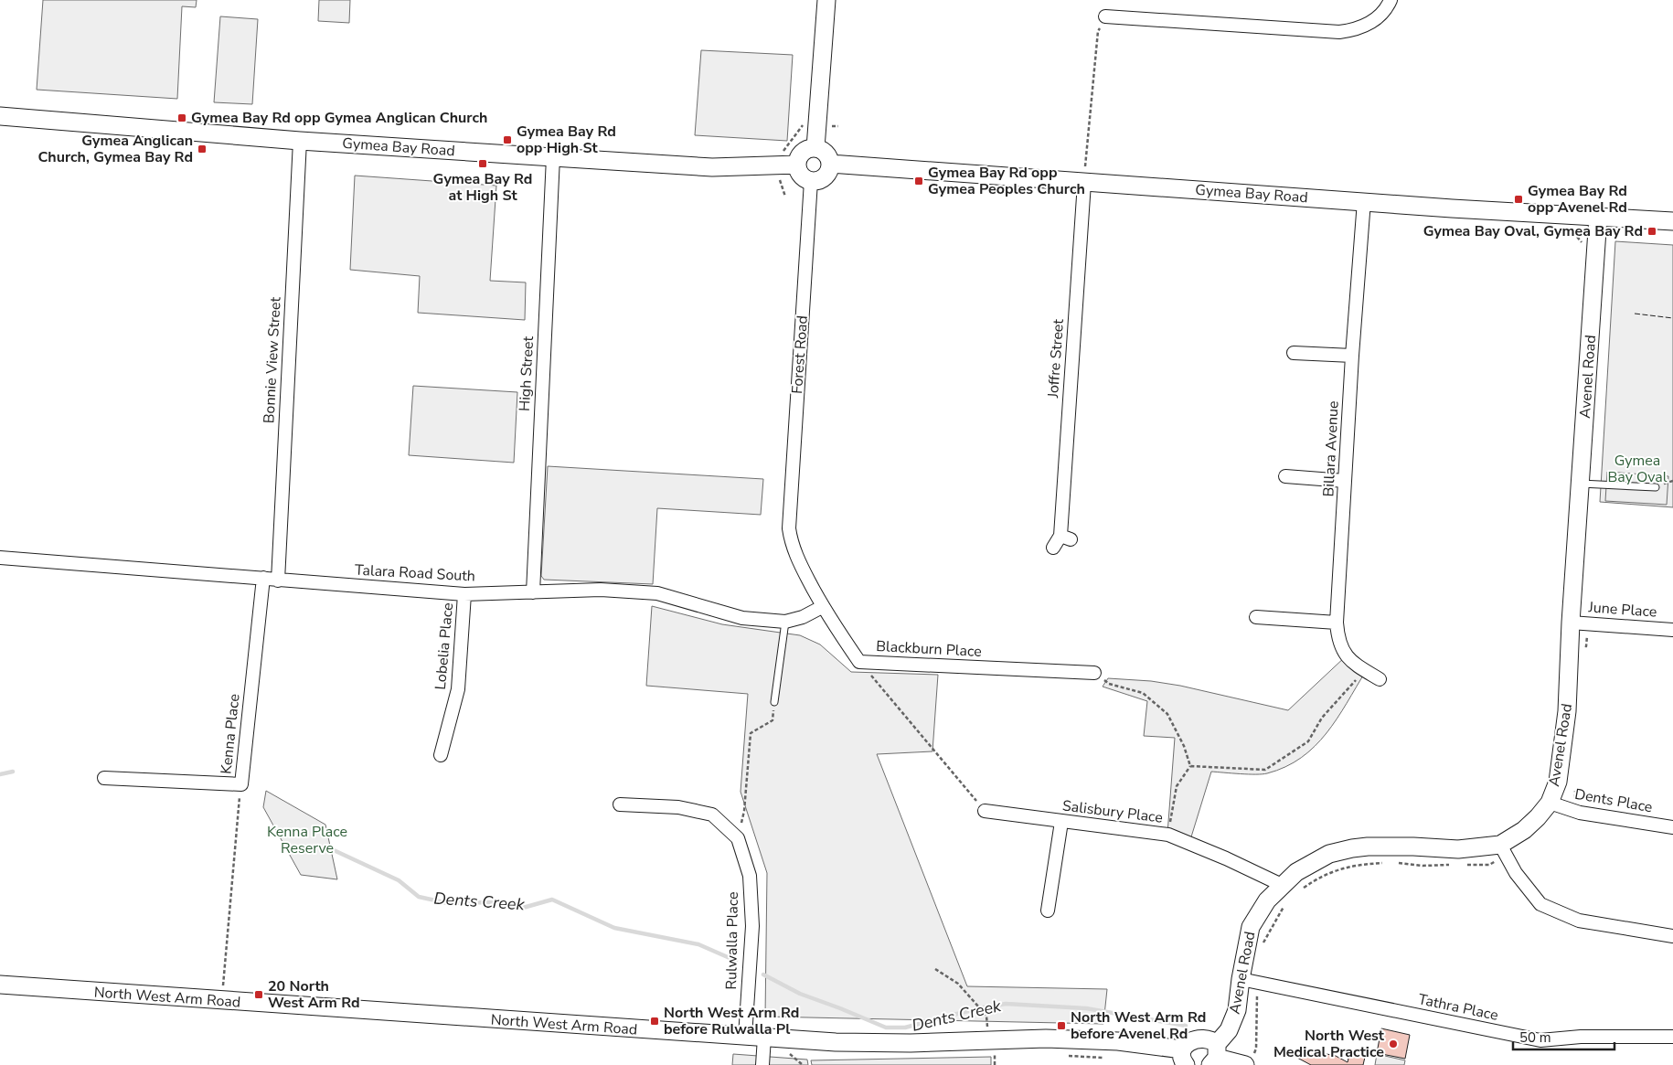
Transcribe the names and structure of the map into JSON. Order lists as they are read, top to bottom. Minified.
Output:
{"streets":{"street":["Gymea Bay Road","Forest Road","Joffre Street","Bonnie View Street","High Street","Avenel Road","Billara Avenue","Talara Road South","June Place","Lobelia Place","Blackburn Place","Kenna Place","Dents Place","Salisbury Place","Rulwalla Place","North West Arm Road","Tathra Place"]},"crossings":[["Gymea Bay Road","Forest Road"],["Gymea Bay Road","Joffre Street"],["Gymea Bay Road","Bonnie View Street"],["Gymea Bay Road","High Street"],["Gymea Bay Road","Avenel Road"],["Gymea Bay Road","Billara Avenue"],["Forest Road","Blackburn Place"],["Bonnie View Street","Talara Road South"],["High Street","Talara Road South"],["Avenel Road","June Place"],["Avenel Road","Dents Place"],["Avenel Road","Salisbury Place"],["Avenel Road","Tathra Place"],["Talara Road South","Lobelia Place"],["Talara Road South","Blackburn Place"],["Talara Road South","Kenna Place"],["Rulwalla Place","North West Arm Road"]],"water":["Dents Creek"],"parks":["Gymea Bay Oval","Kenna Place Reserve"],"places":{"transit":["Gymea Bay Rd opp Gymea Anglican Church","Gymea Bay Rd opp High St","Gymea Anglican Church, Gymea Bay Rd","Gymea Bay Rd at High St","Gymea Bay Rd opp Gymea Peoples Church","Gymea Bay Rd opp Avenel Rd","Gymea Bay Oval, Gymea Bay Rd","20 North West Arm Rd","North West Arm Rd before Rulwalla Pl","North West Arm Rd before Avenel Rd"],"other":["North West Medical Practice"]},"scale_bar":"50 m"}
